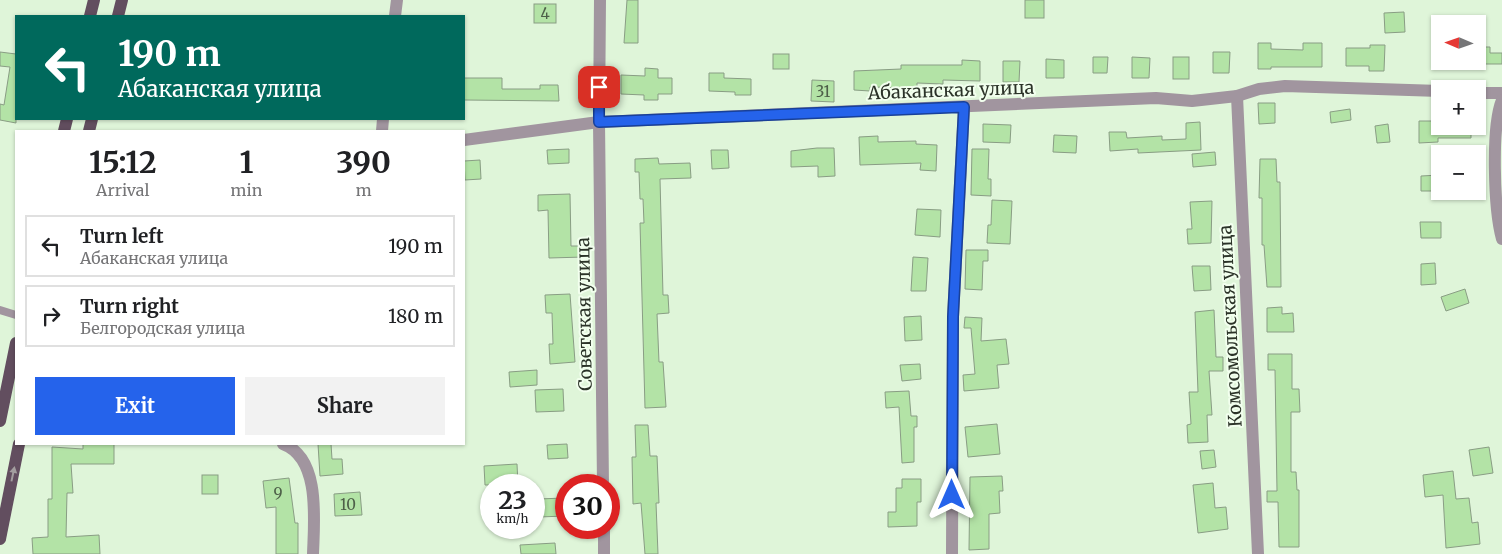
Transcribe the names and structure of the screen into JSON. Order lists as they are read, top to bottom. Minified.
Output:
{"streets":{"street":["Абаканская улица","Советская улица","Комсомольская улица"]},"crossings":[["Абаканская улица","Советская улица"],["Абаканская улица","Комсомольская улица"]],"house_numbers":["4","31","9","10"],"north":"left","page":{"map_buttons":["+","−"],"turn":["190 m","Абаканская улица"],"eta":["15:12","Arrival","1","min","390","m"],"list":[{"name":"Turn left","note":"Абаканская улица","value":"190 m"},{"name":"Turn right","note":"Белгородская улица","value":"180 m"}],"buttons":["Exit","Share"],"speed":"23 km/h","limit":"30"}}
